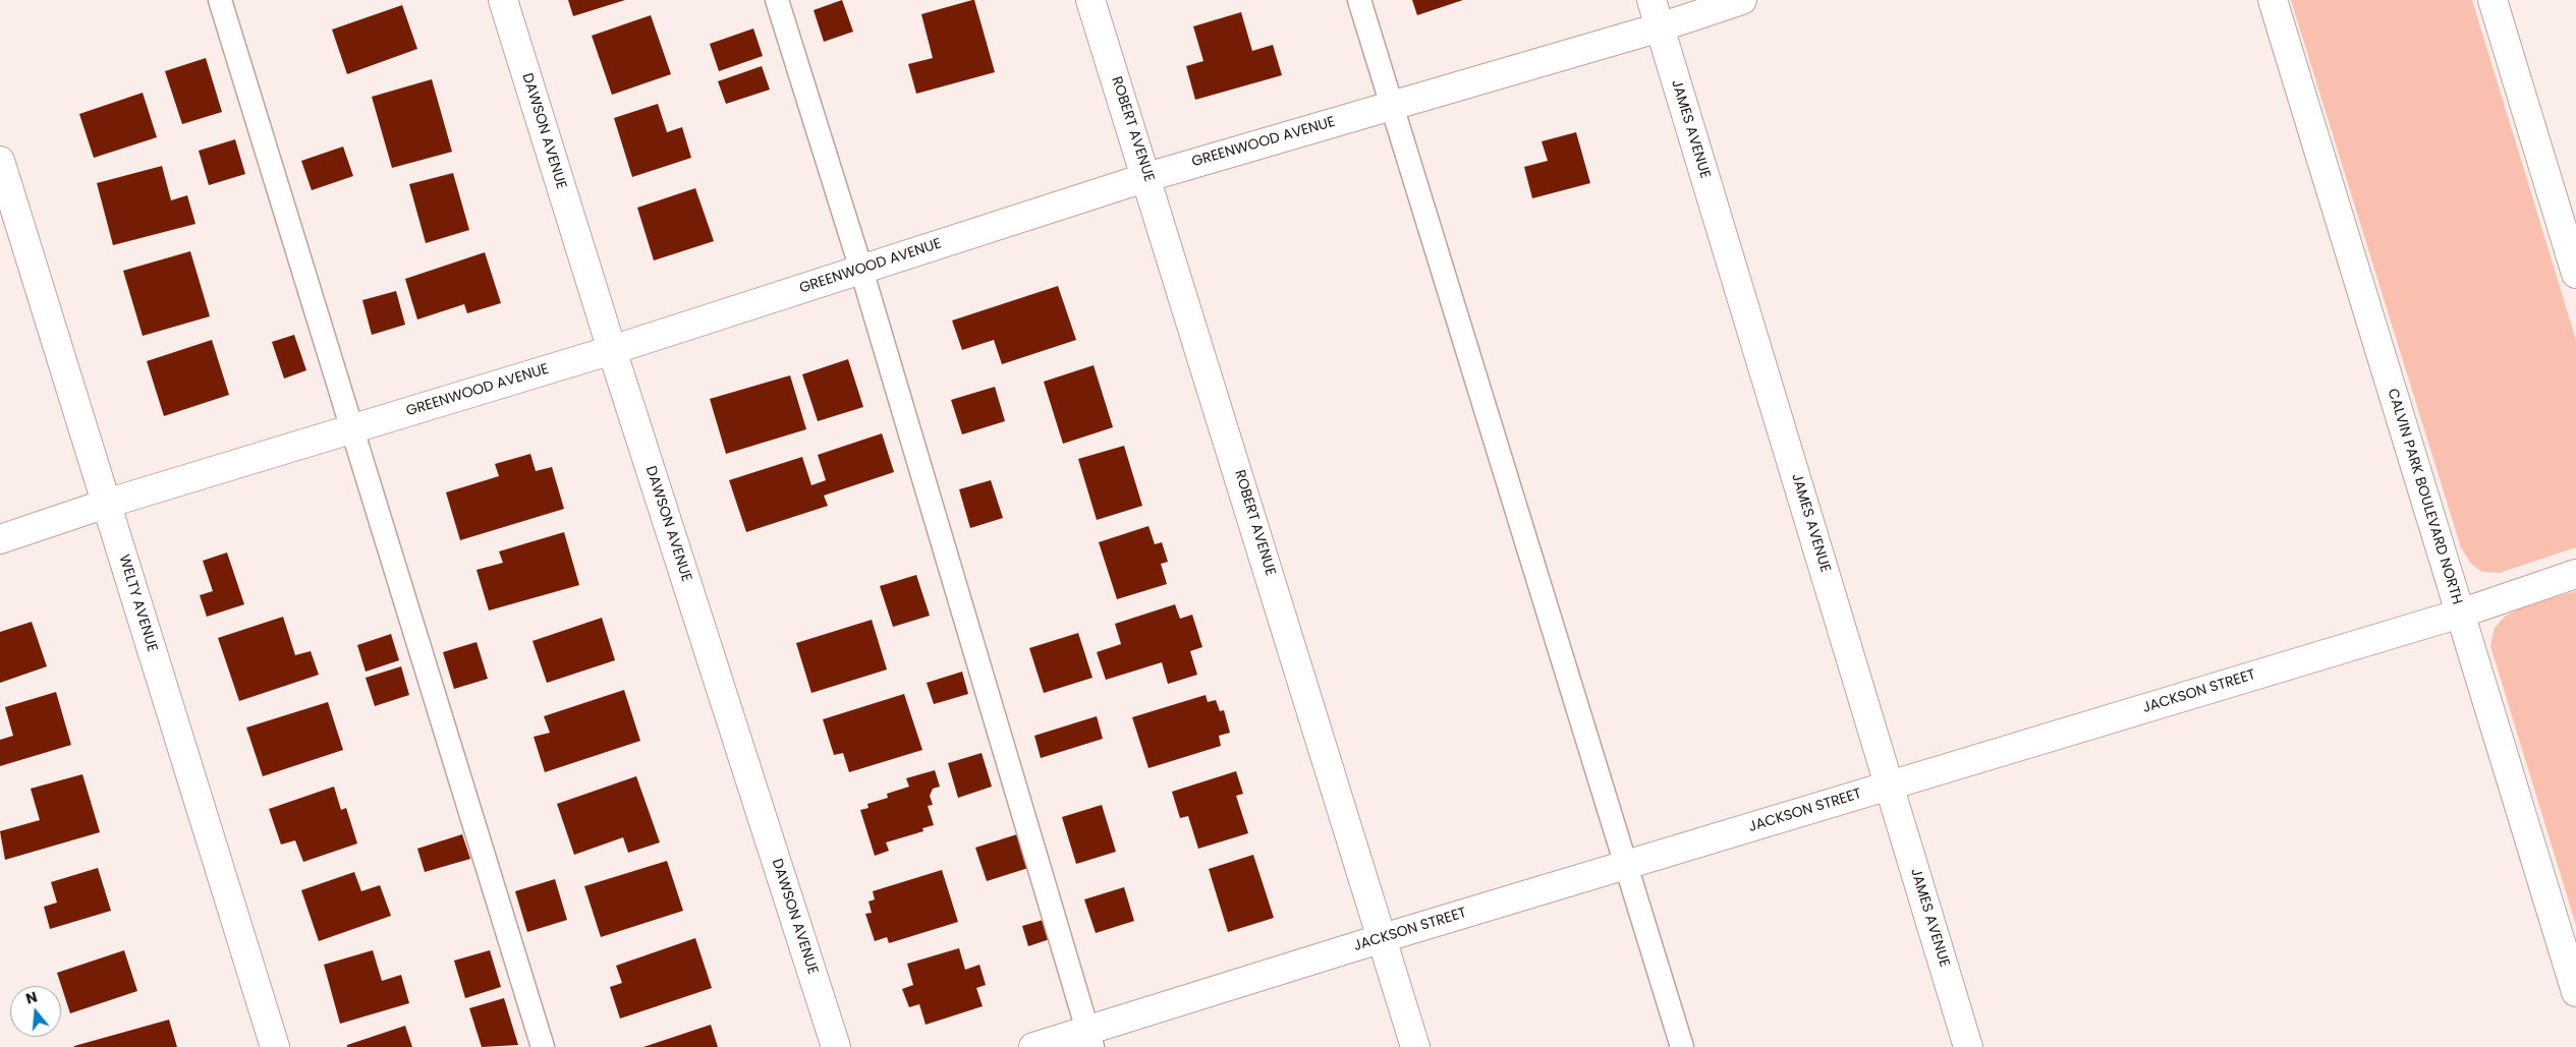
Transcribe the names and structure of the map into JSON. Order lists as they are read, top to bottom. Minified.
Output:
{"streets":{"street":["ROBERT AVENUE","JAMES AVENUE","DAWSON AVENUE","GREENWOOD AVENUE","CALVIN PARK BOULEVARD NORTH","WELTY AVENUE","JACKSON STREET"]},"crossings":[["ROBERT AVENUE","GREENWOOD AVENUE"],["ROBERT AVENUE","JACKSON STREET"],["JAMES AVENUE","GREENWOOD AVENUE"],["JAMES AVENUE","JACKSON STREET"],["DAWSON AVENUE","GREENWOOD AVENUE"],["GREENWOOD AVENUE","WELTY AVENUE"],["CALVIN PARK BOULEVARD NORTH","JACKSON STREET"]],"north":"top"}
